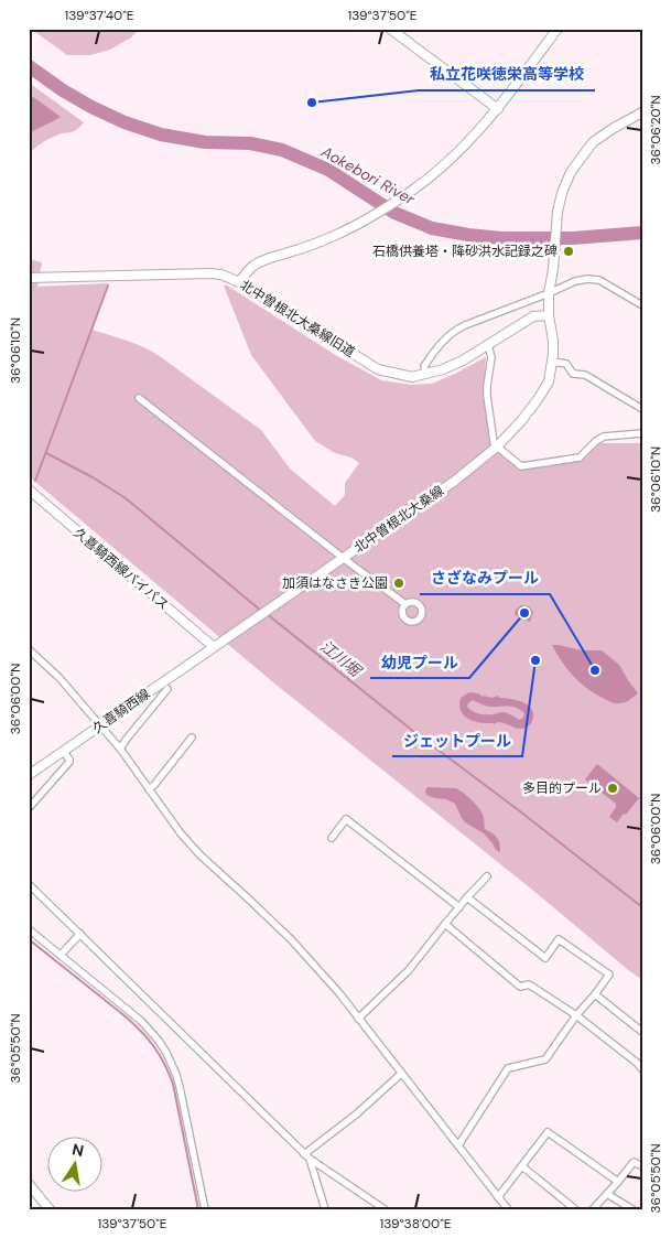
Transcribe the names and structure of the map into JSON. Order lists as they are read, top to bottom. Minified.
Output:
{"streets":{"main road":["北中曽根北大桑線旧道","北中曽根北大桑線","久喜騎西線バイパス","久喜騎西線"]},"crossings":[["北中曽根北大桑線旧道","北中曽根北大桑線"],["北中曽根北大桑線","久喜騎西線バイパス"],["北中曽根北大桑線","久喜騎西線"],["久喜騎西線バイパス","久喜騎西線"]],"water":["Aokebori River","江川堀"],"places":["私立花咲徳栄高等学校","石橋供養塔・降砂洪水記録之碑","加須はなさき公園","幼児プール","ジェットプール","さざなみプール","多目的プール"],"north":"top","coordinates":["139°37'40\"E","139°37'50\"E","36°06'20\"N","36°06'10\"N","36°06'00\"N","36°05'50\"N","139°38'00\"E"]}
